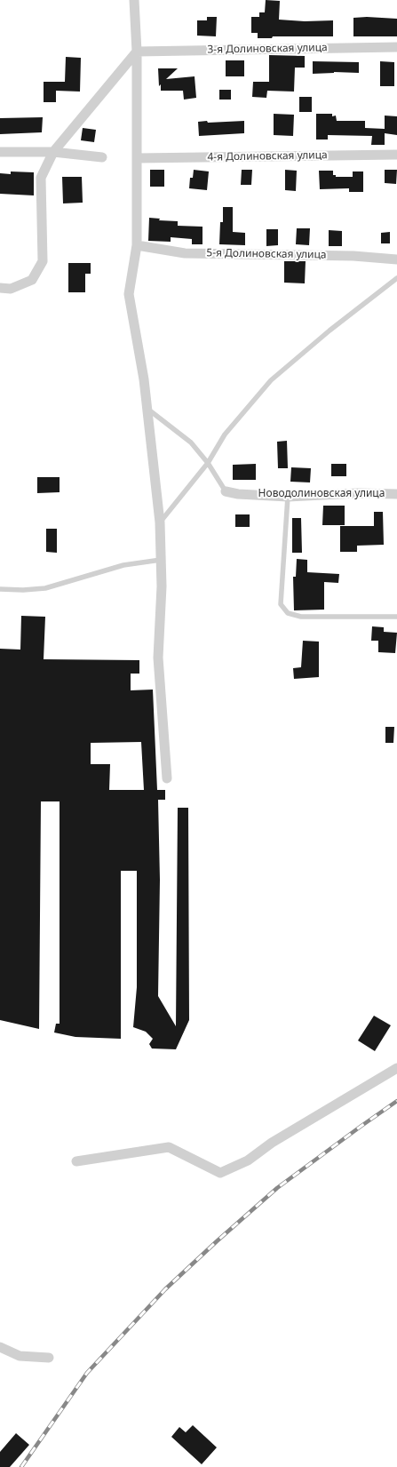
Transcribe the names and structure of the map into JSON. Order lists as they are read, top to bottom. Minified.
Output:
{"streets":{"street":["3-я Долиновская улица","4-я Долиновская улица","5-я Долиновская улица","Новодолиновская улица"]}}
